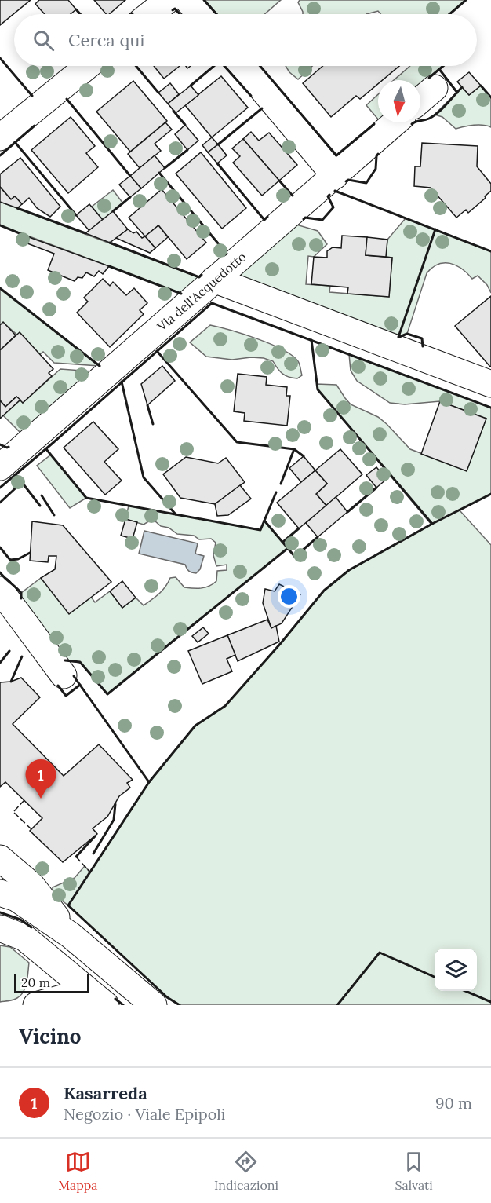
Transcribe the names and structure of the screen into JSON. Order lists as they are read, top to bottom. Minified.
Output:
{"streets":{"street":["Via dell'Acquedotto"]},"scale_bar":"20 m","north":"bottom","page":{"search":"Cerca qui","pins":"1","scale":"20 m","heading":"Vicino","list":[{"mark":"1","name":"Kasarreda","note":"Negozio · Viale Epipoli","value":"90 m"}],"nav":["Mappa","Indicazioni","Salvati"]}}
